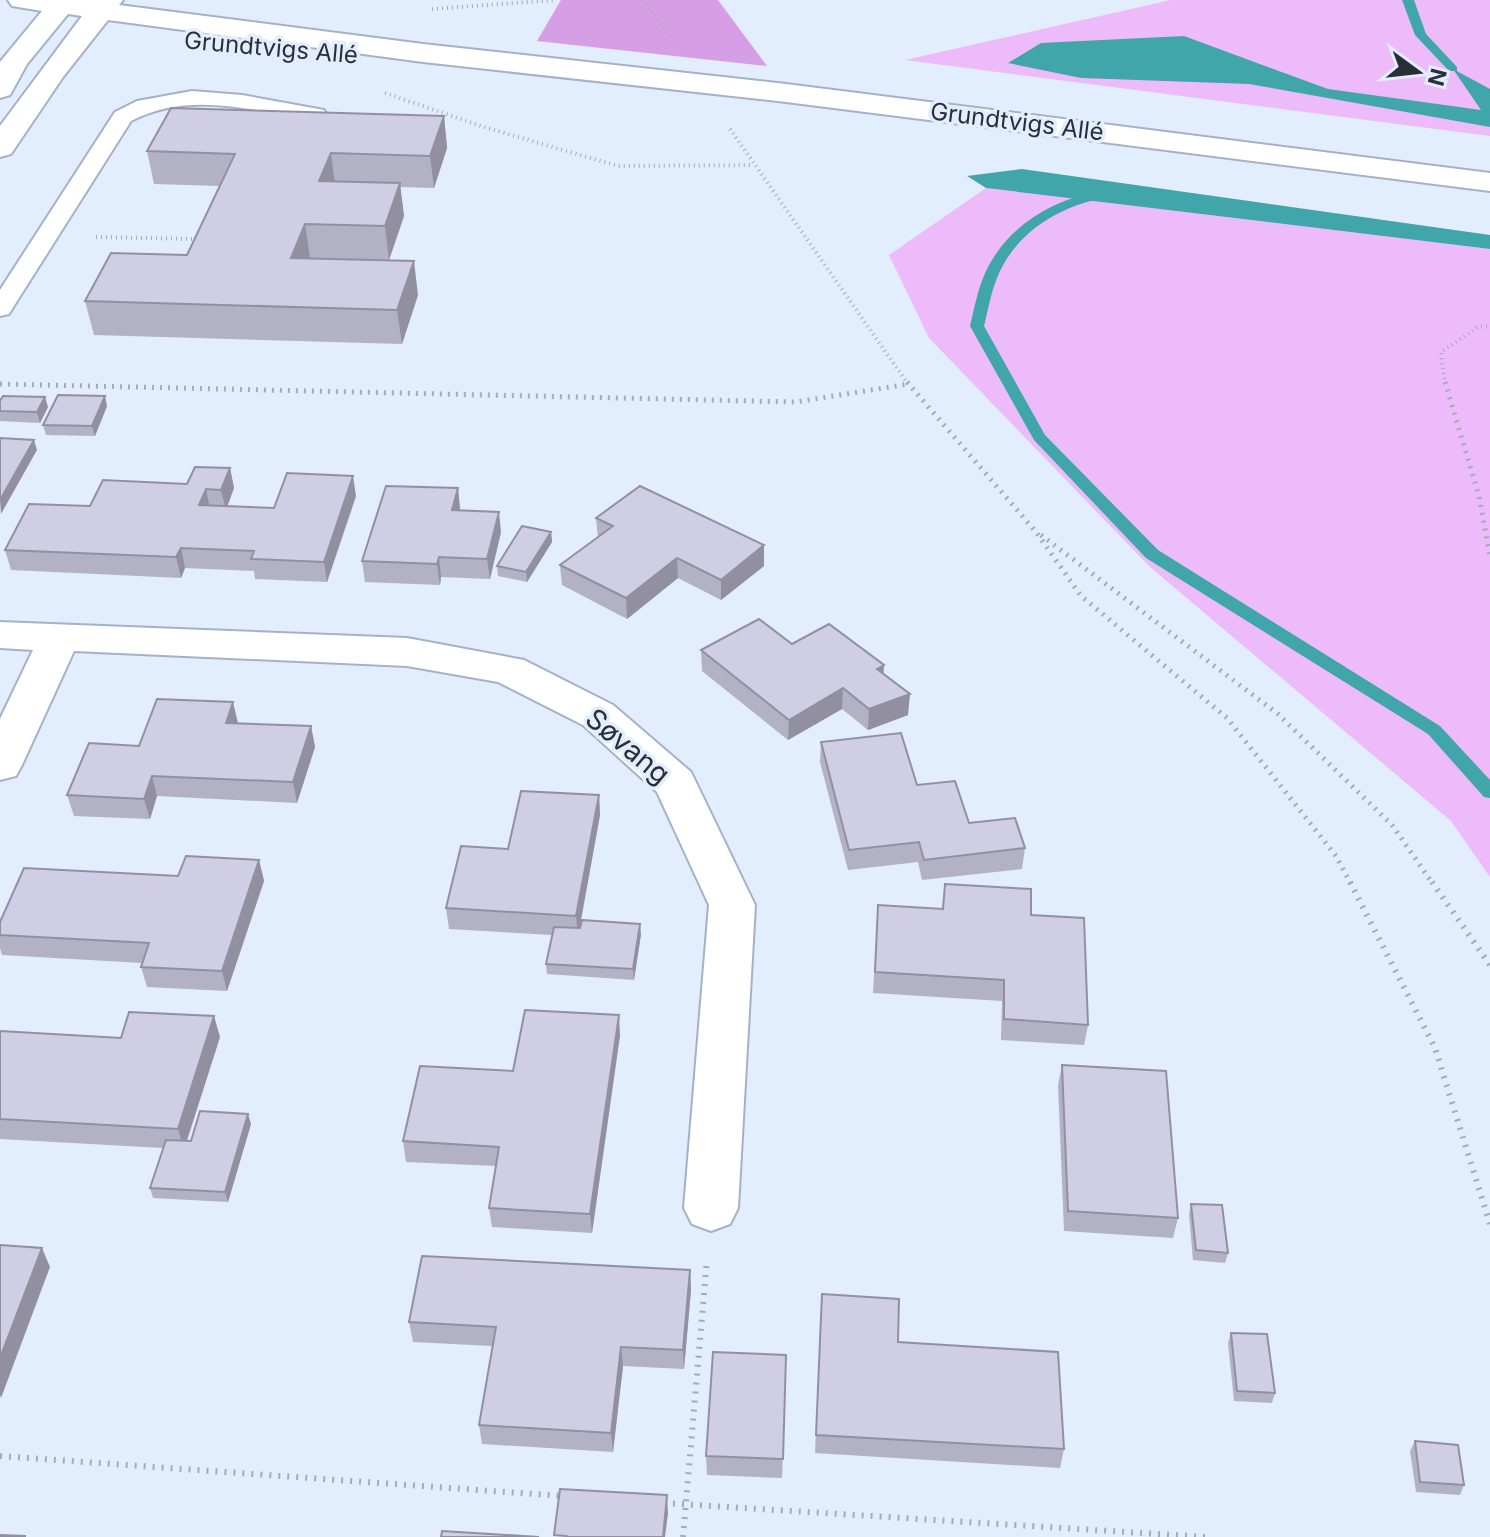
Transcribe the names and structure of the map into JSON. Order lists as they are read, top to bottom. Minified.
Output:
{"streets":{"street":["Grundtvigs Allé","Søvang"]},"north":"right"}
